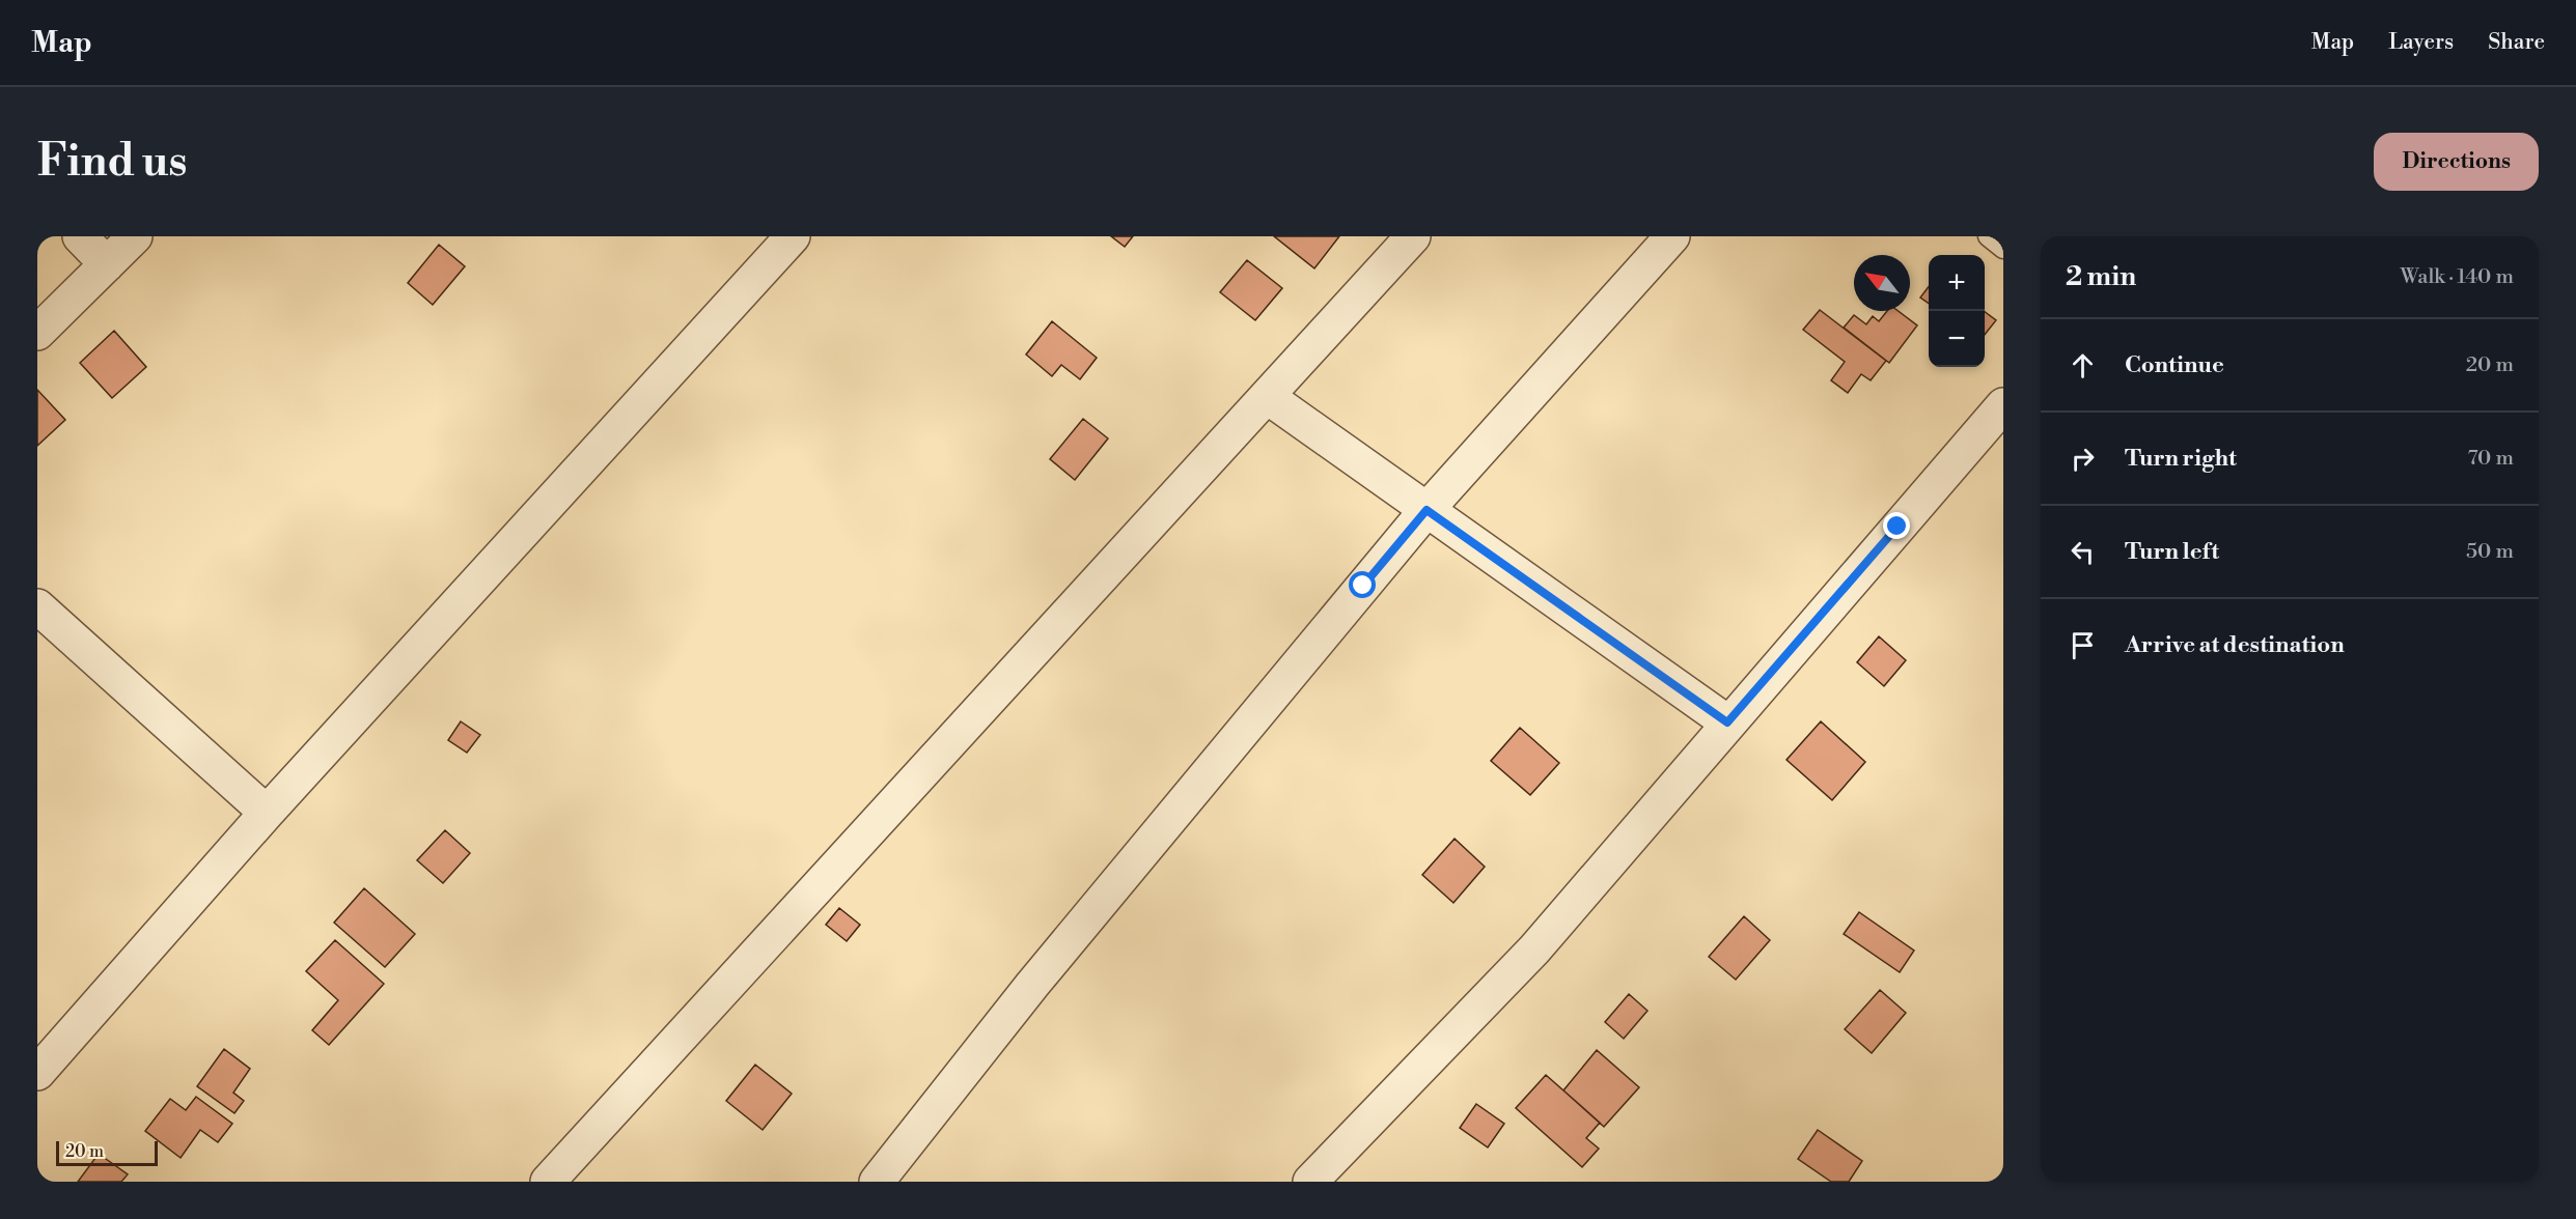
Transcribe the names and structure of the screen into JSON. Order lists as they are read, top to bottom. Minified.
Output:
{"scale_bar":"20 m","north":"top left","page":{"header":"Map","nav":["Map","Layers","Share"],"buttons":"Directions","title":"Find us","heading":["2 min","Walk · 140 m"],"map_buttons":["+","−"],"list":[["Continue","20 m"],["Turn right","70 m"],["Turn left","50 m"],"Arrive at destination"],"scale":"20 m"}}
